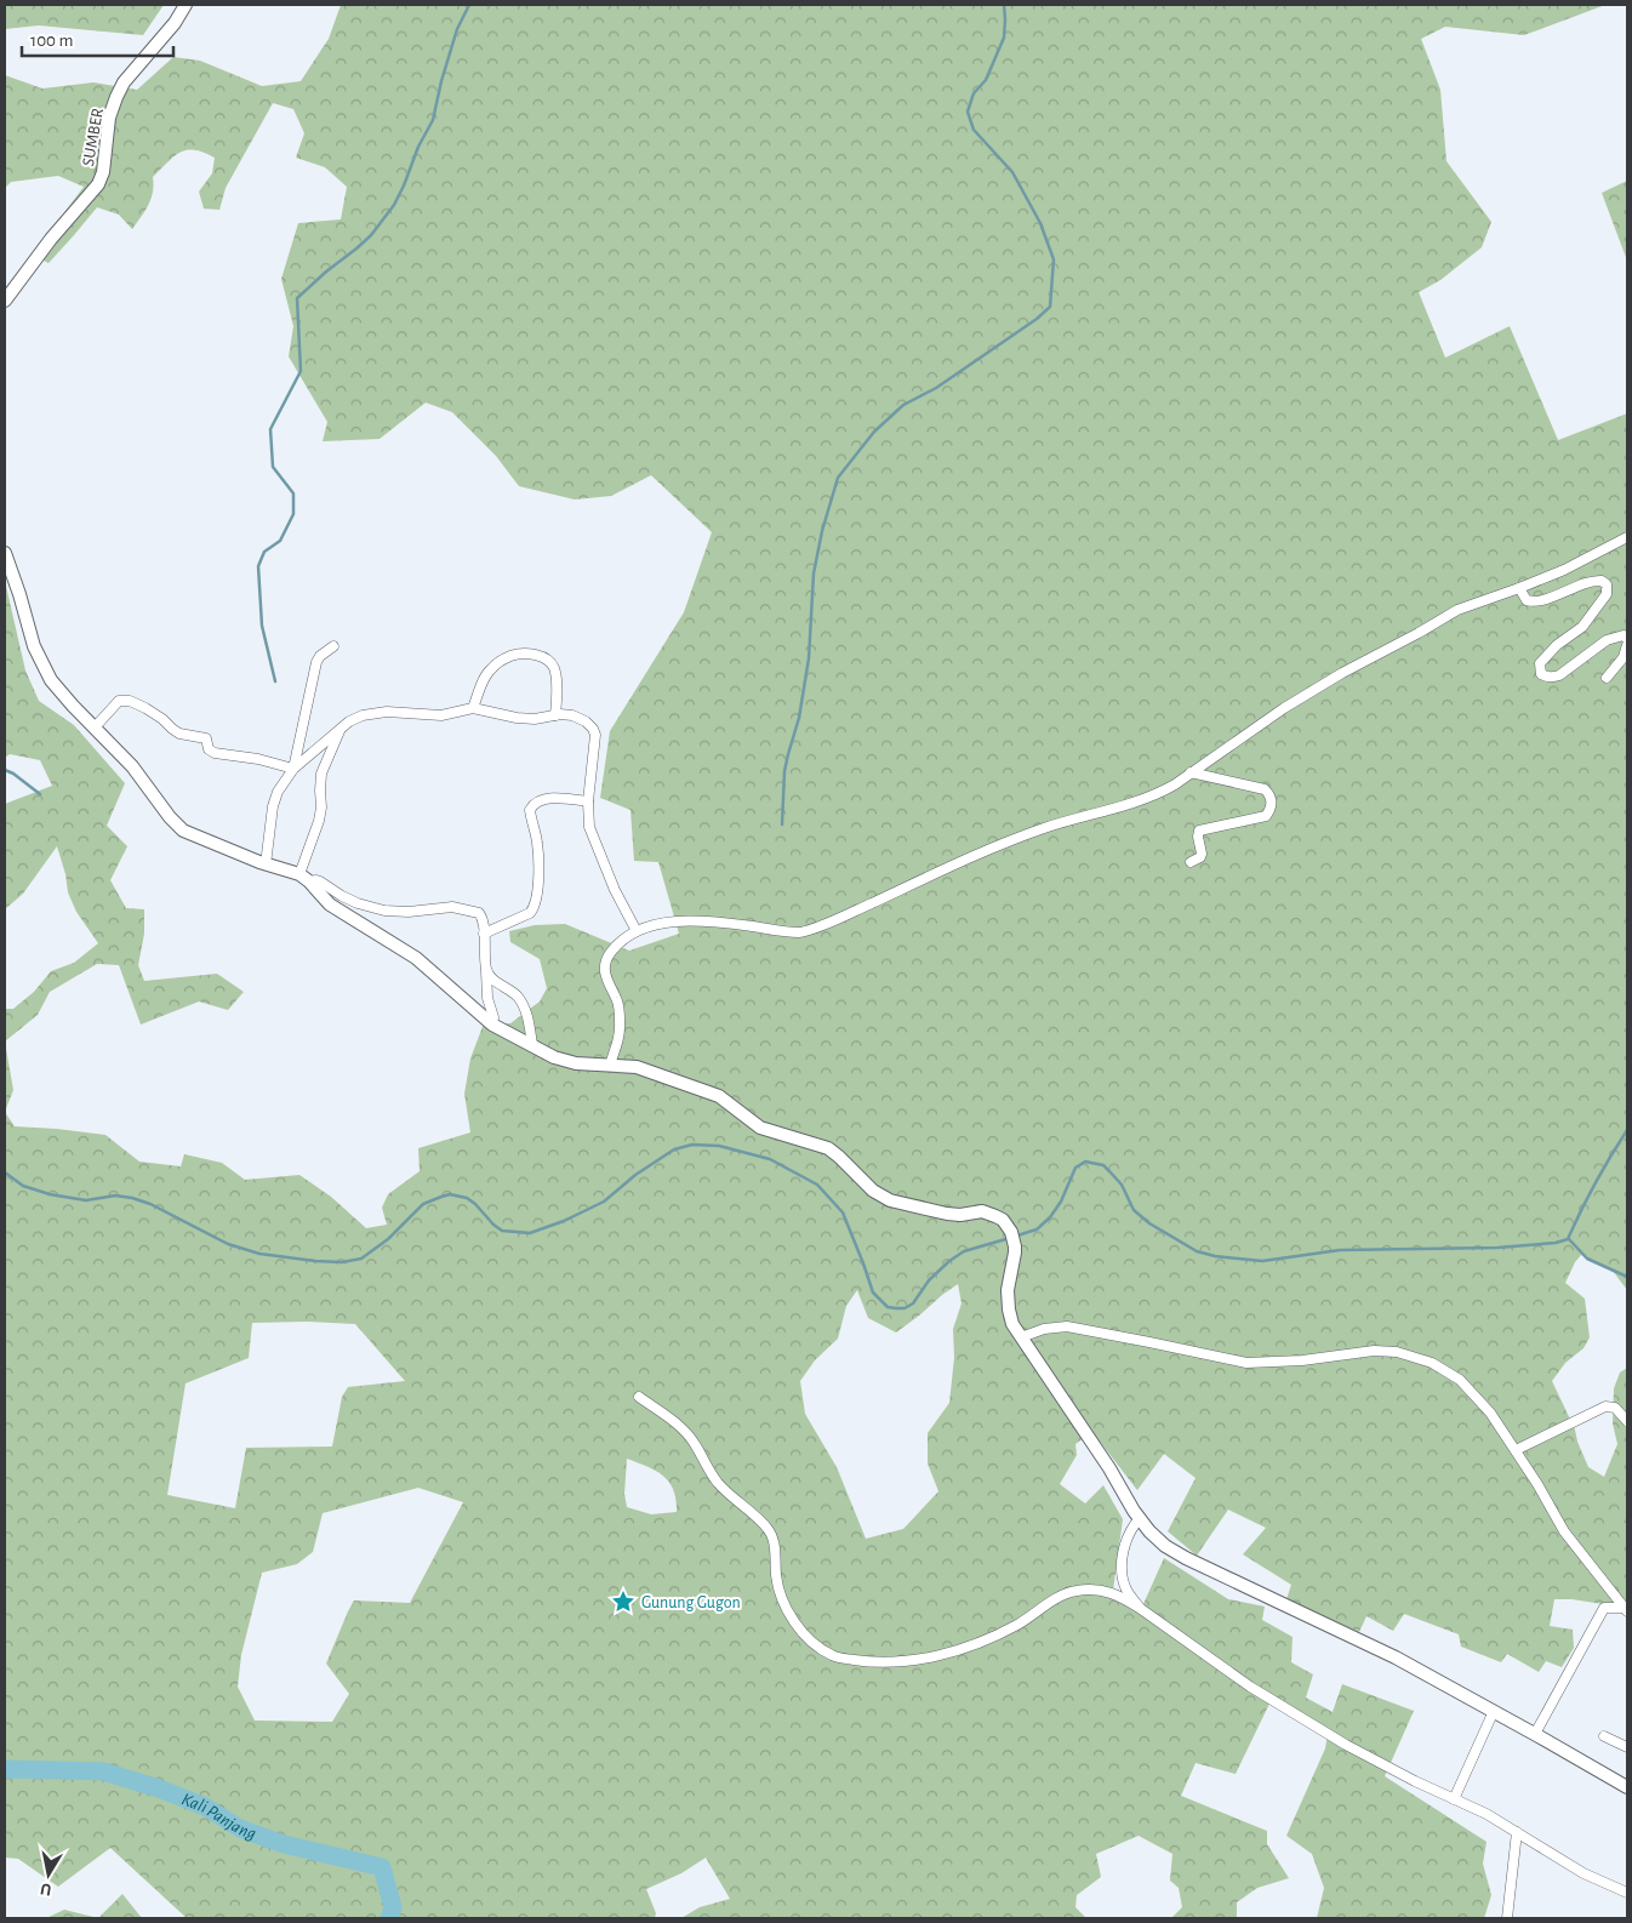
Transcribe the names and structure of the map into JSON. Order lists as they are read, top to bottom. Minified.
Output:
{"streets":{"street":["SUMBER"]},"water":["Kali Panjang"],"places":{"place":["Gunung Gugon"]},"scale_bar":"100 m","north":"bottom"}
